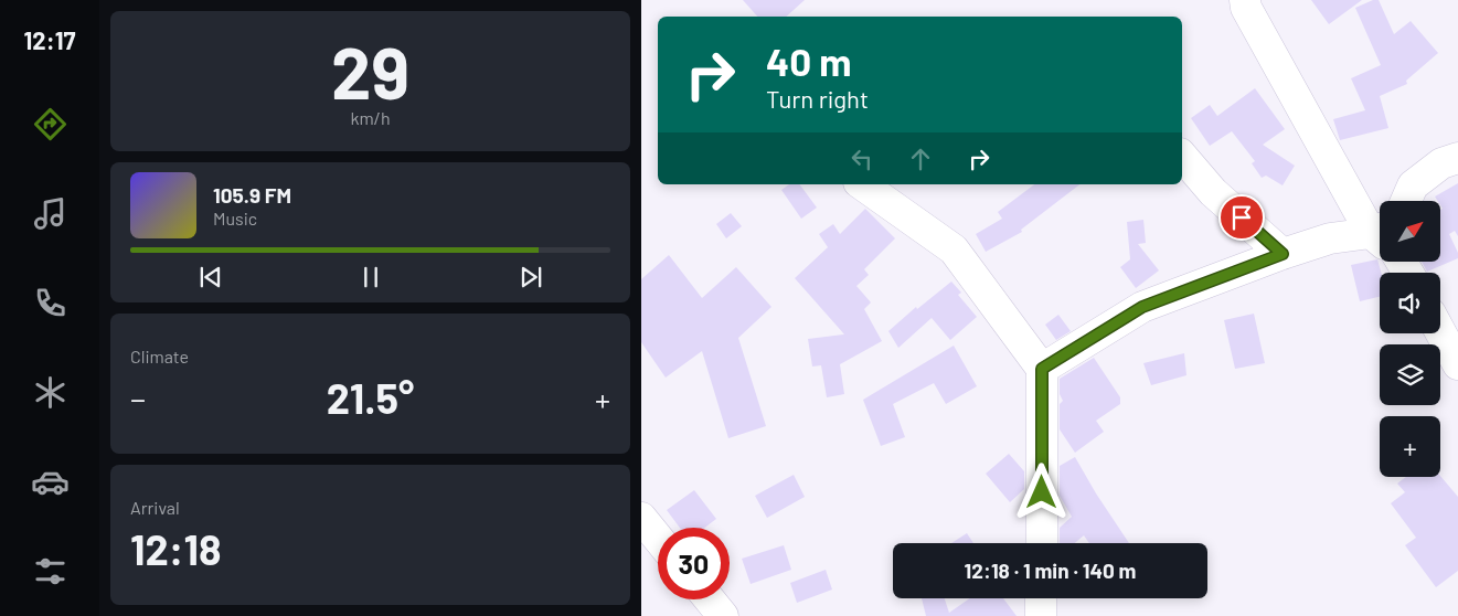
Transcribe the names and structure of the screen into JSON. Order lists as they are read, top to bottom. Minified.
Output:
{"north":"top right","page":{"tabs":"12:17","tile":[["29","km/h"],"Climate",["Arrival","12:18"]],"turn":["40 m","Turn right"],"song":["105.9 FM","Music"],"map_buttons":"+","heat":["−","21.5°","+"],"limit":"30","trip":"12:18 · 1 min · 140 m"}}
